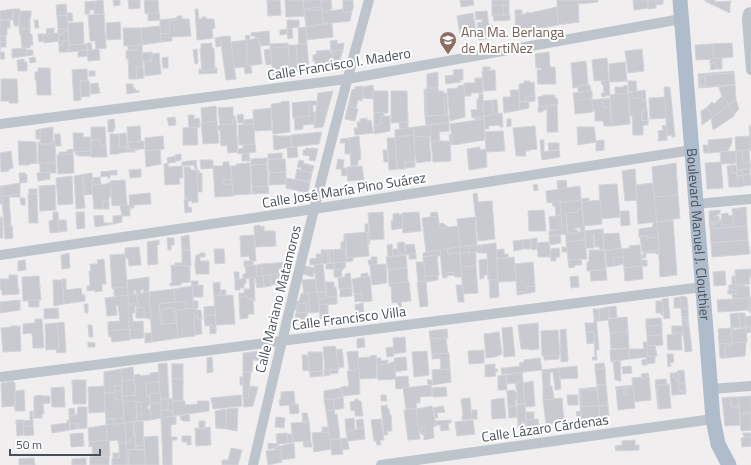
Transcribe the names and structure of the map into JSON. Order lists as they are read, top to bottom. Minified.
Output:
{"streets":{"main road":["Boulevard Manuel J. Clouthier"],"street":["Calle Francisco I. Madero","Calle José María Pino Suárez","Calle Mariano Matamoros","Calle Francisco Villa","Calle Lázaro Cárdenas"]},"crossings":[["Calle Francisco I. Madero","Boulevard Manuel J. Clouthier"],["Calle Francisco I. Madero","Calle Mariano Matamoros"],["Calle José María Pino Suárez","Boulevard Manuel J. Clouthier"],["Calle José María Pino Suárez","Calle Mariano Matamoros"],["Boulevard Manuel J. Clouthier","Calle Francisco Villa"],["Boulevard Manuel J. Clouthier","Calle Lázaro Cárdenas"],["Calle Mariano Matamoros","Calle Francisco Villa"]],"places":{"school or university":["Ana Ma. Berlanga de MartiNez"]},"scale_bar":"50 m"}
